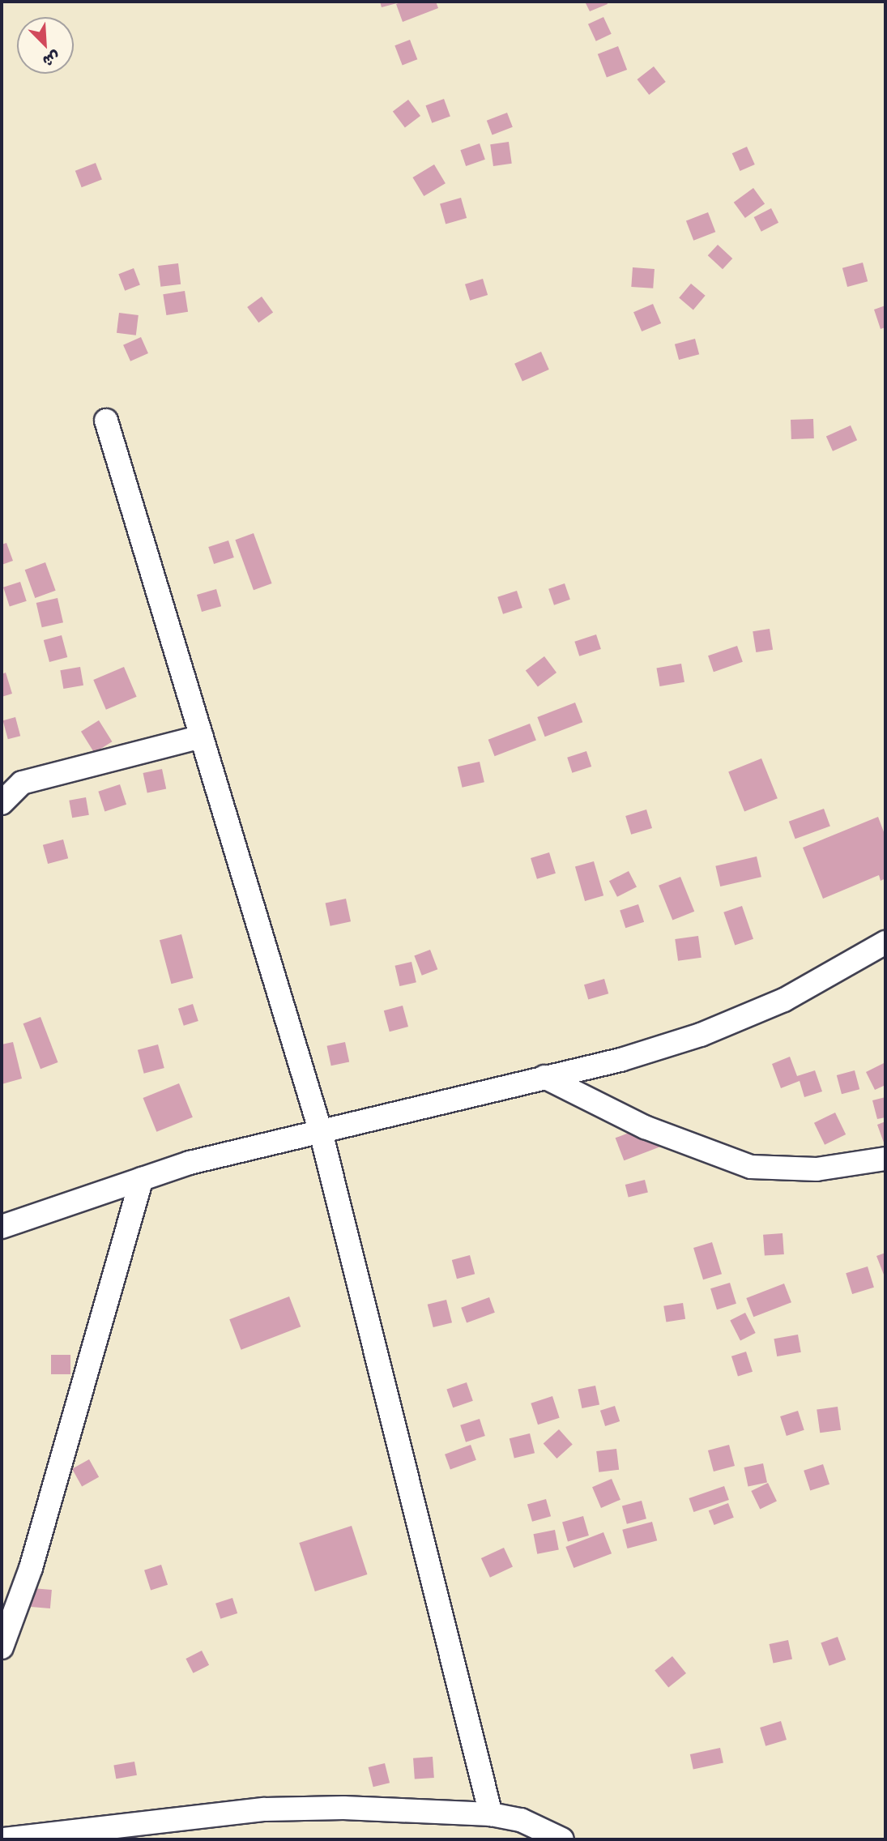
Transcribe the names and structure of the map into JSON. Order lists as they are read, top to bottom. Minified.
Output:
{"north":"bottom right"}
